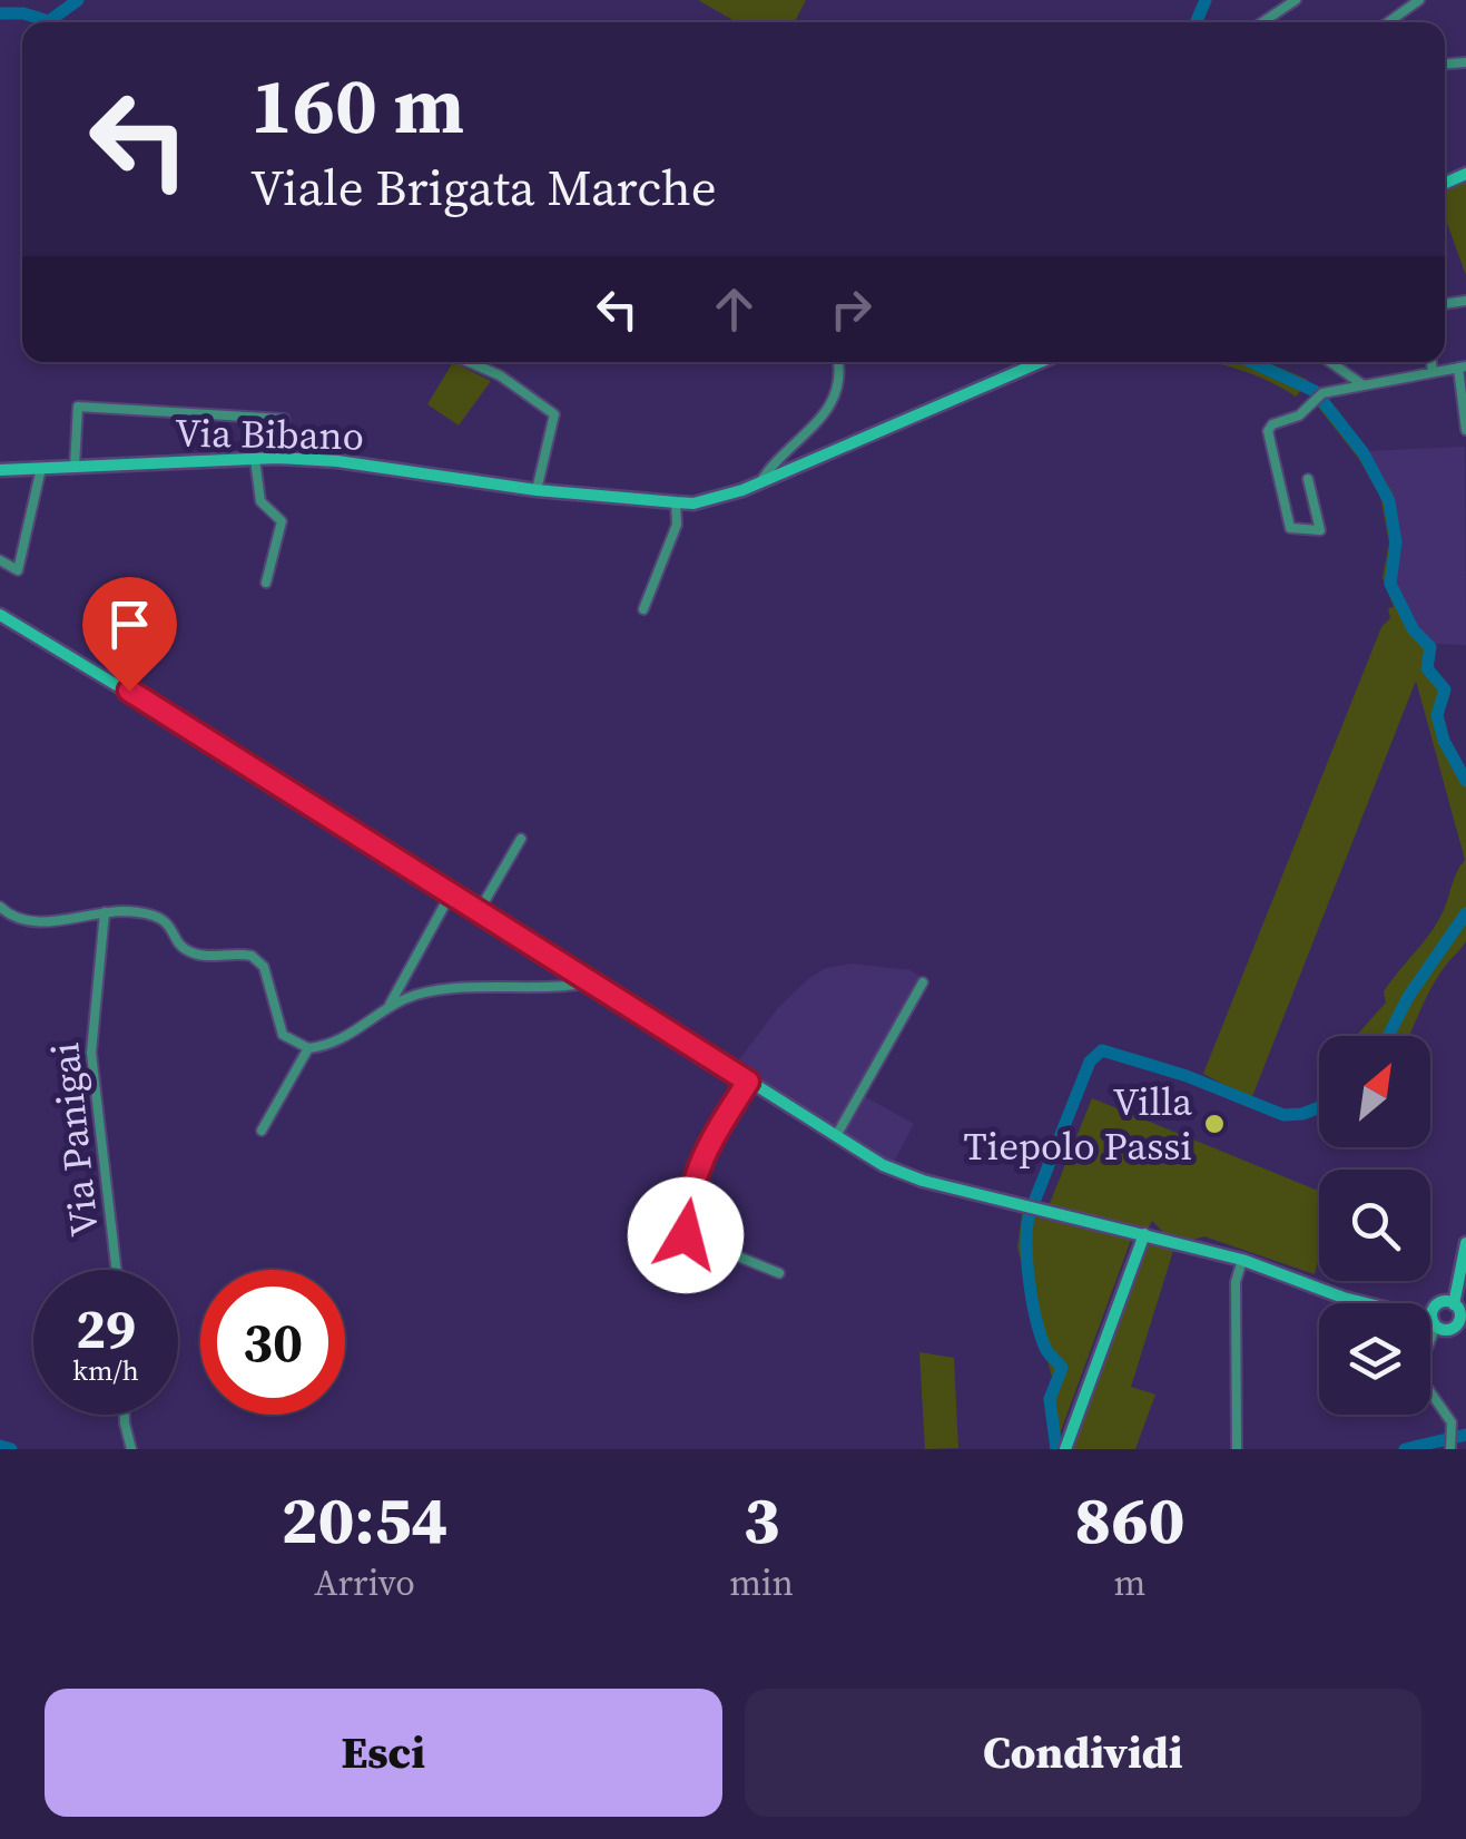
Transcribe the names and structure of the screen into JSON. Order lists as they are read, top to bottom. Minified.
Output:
{"streets":{"street":["Via Bibano","Via Panigai"]},"places":["Villa Tiepolo Passi"],"north":"top right","page":{"turn":["160 m","Viale Brigata Marche"],"speed":"29 km/h","limit":"30","eta":["20:54","Arrivo","3","min","860","m"],"buttons":["Esci","Condividi"]}}
